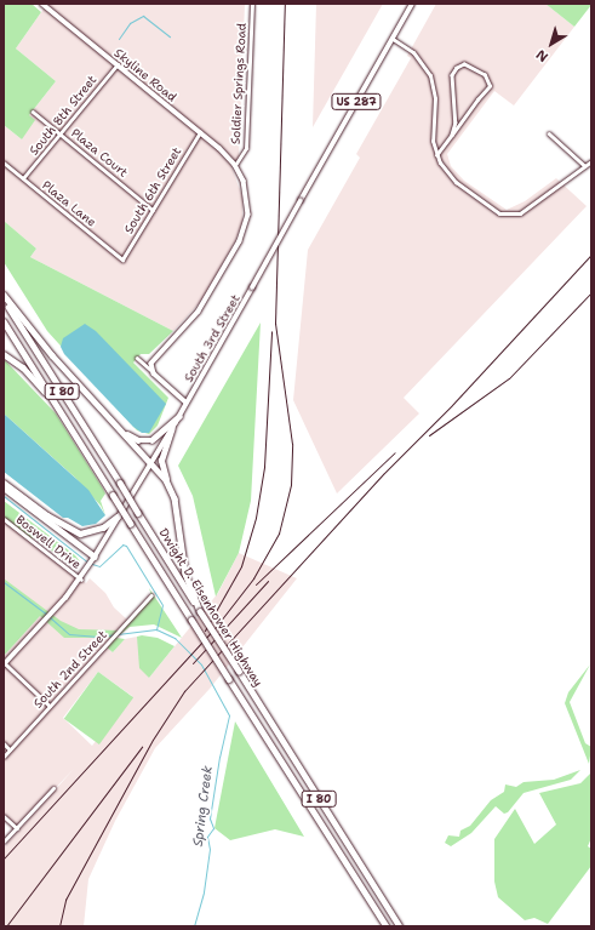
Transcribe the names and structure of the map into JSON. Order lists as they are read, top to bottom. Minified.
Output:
{"streets":{"highway":["I 80","Dwight D. Eisenhower Highway"],"main road":["Skyline Road","US 287","South 3rd Street"],"street":["Soldier Springs Road","South 8th Street","Plaza Court","South 6th Street","Plaza Lane","Boswell Drive","South 2nd Street"]},"crossings":[["Skyline Road","Soldier Springs Road"],["Skyline Road","South 8th Street"],["Skyline Road","South 6th Street"],["South 8th Street","Plaza Court"],["South 8th Street","Plaza Lane"],["Plaza Court","South 6th Street"],["South 6th Street","Plaza Lane"],["South 3rd Street","Boswell Drive"]],"water":["Spring Creek"],"north":"bottom left"}
